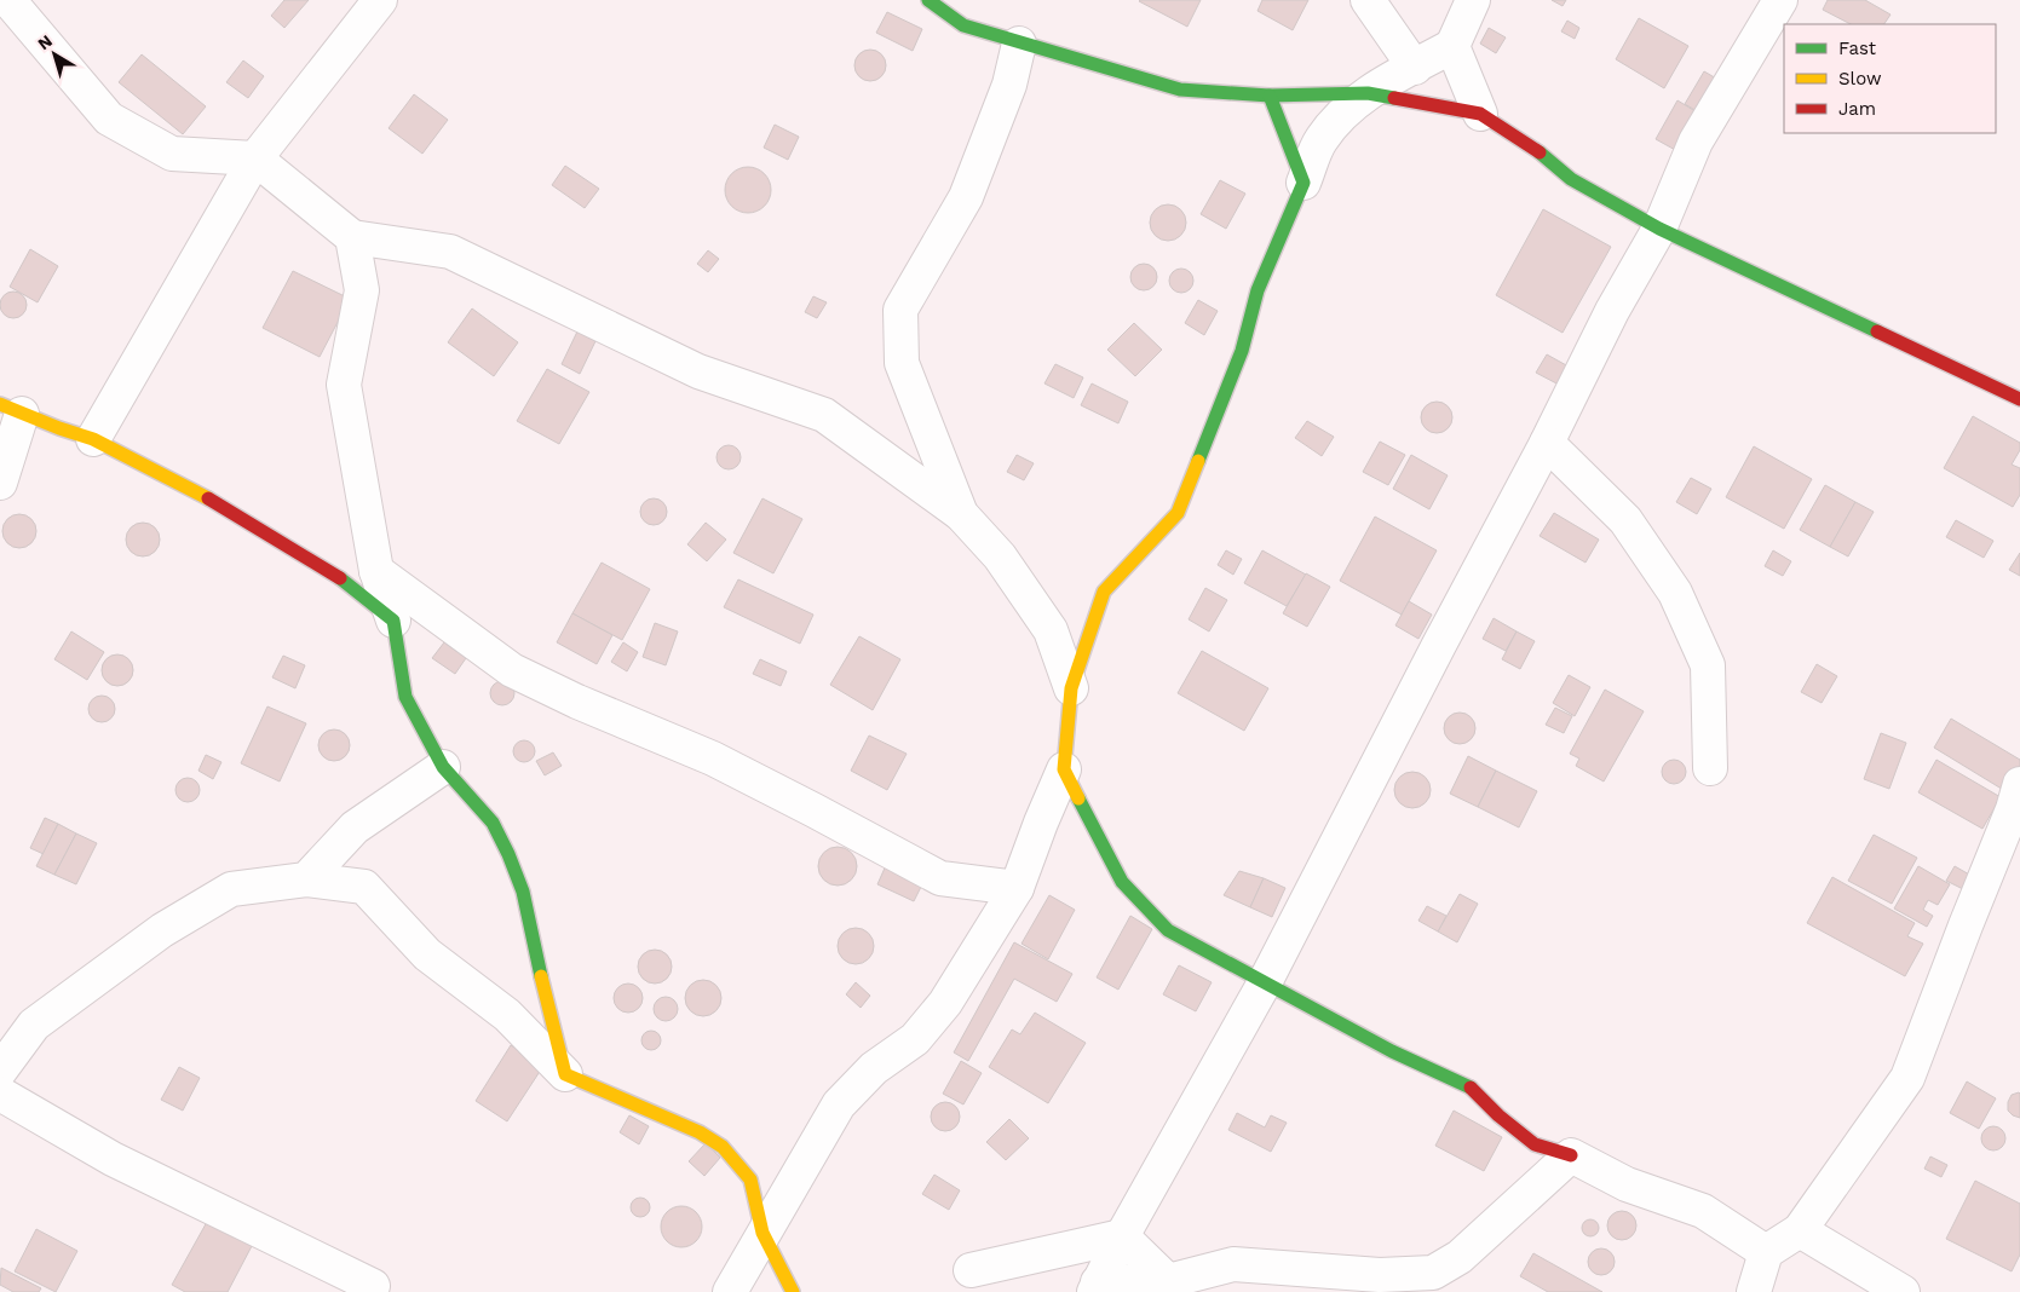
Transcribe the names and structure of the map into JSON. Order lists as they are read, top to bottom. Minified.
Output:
{"legend":["Fast","Slow","Jam"],"north":"top left"}
